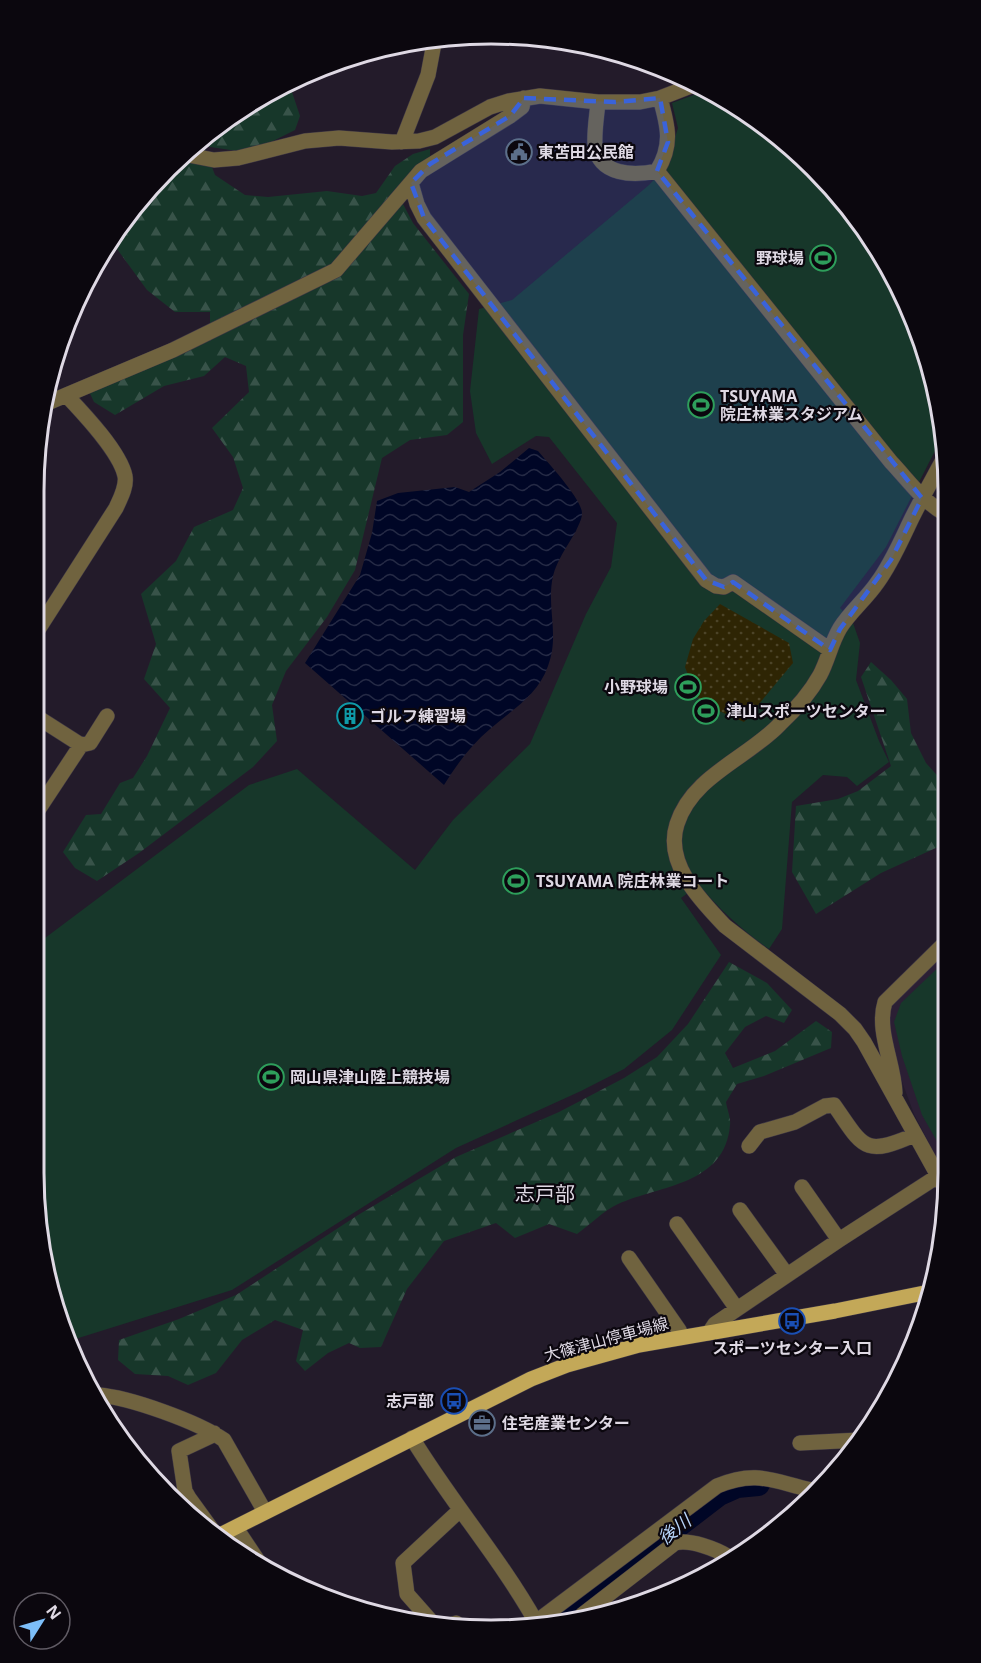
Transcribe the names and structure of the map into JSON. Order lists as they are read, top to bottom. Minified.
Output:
{"streets":{"main road":["大篠津山停車場線"]},"districts":["志戸部"],"water":["後川"],"places":{"public building":["東苫田公民館"],"sports":["野球場","TSUYAMA 院庄林業スタジアム","小野球場","津山スポーツセンター","TSUYAMA 院庄林業コート","岡山県津山陸上競技場"],"building":["ゴルフ練習場"],"bus stop":["スポーツセンター入口","志戸部"],"office":["住宅産業センター"]},"north":"top right"}
